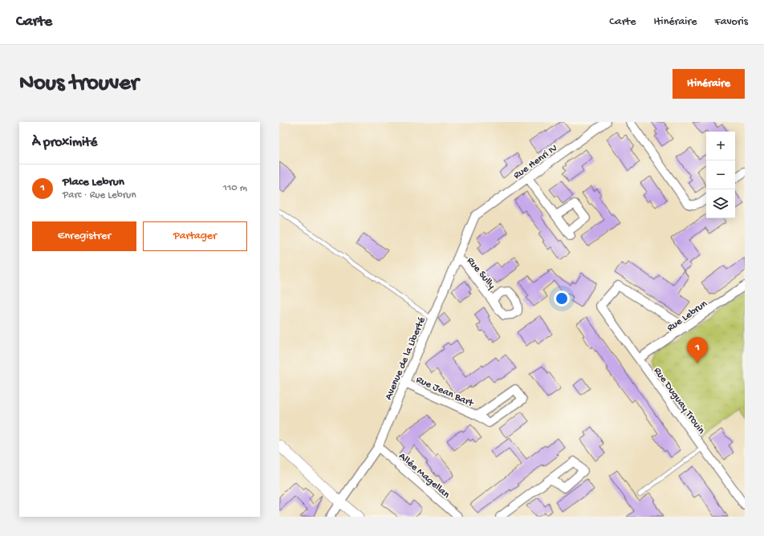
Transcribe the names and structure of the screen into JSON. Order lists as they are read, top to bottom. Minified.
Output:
{"streets":{"street":["Rue Henri IV","Rue Sully","Rue Lebrun","Avenue de la Liberté","Rue Jean Bart","Rue Duguay Trouin","Allée Magellan"]},"crossings":[["Rue Henri IV","Avenue de la Liberté"],["Rue Sully","Avenue de la Liberté"],["Rue Lebrun","Rue Duguay Trouin"],["Avenue de la Liberté","Rue Jean Bart"],["Avenue de la Liberté","Allée Magellan"]],"page":{"header":"Carte","nav":["Carte","Itinéraire","Favoris"],"buttons":["Itinéraire",["Enregistrer","Partager"]],"title":"Nous trouver","heading":"À proximité","map_buttons":["+","−"],"list":[{"mark":"1","name":"Place Lebrun","note":"Parc · Rue Lebrun","value":"110 m"}],"pins":"1"}}
